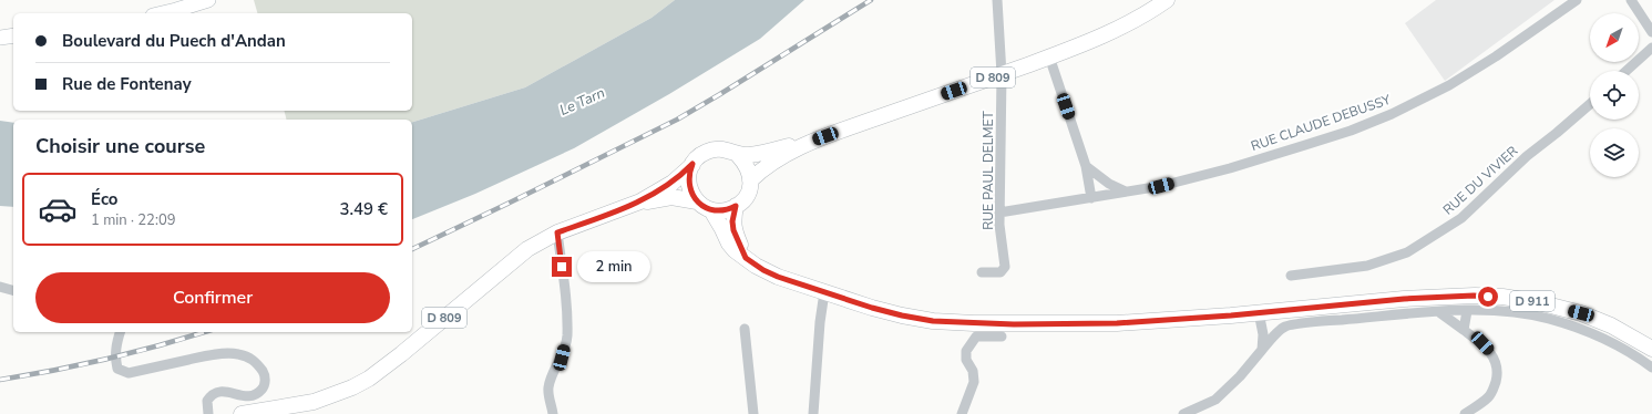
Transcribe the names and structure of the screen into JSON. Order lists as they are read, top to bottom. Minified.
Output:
{"streets":{"main road":["D 809","D 911"],"street":["RUE CLAUDE DEBUSSY","RUE PAUL DELMET","RUE DU VIVIER"]},"crossings":[["D 809","RUE PAUL DELMET"],["D 809","D 911"],["RUE CLAUDE DEBUSSY","RUE PAUL DELMET"]],"water":["Le Tarn"],"north":"bottom left","page":{"banner":["Boulevard du Puech d'Andan","Rue de Fontenay"],"heading":"Choisir une course","list":[{"name":"Éco","note":"1 min · 22:09","value":"3.49 €"}],"bubble":"2 min","buttons":"Confirmer"}}
